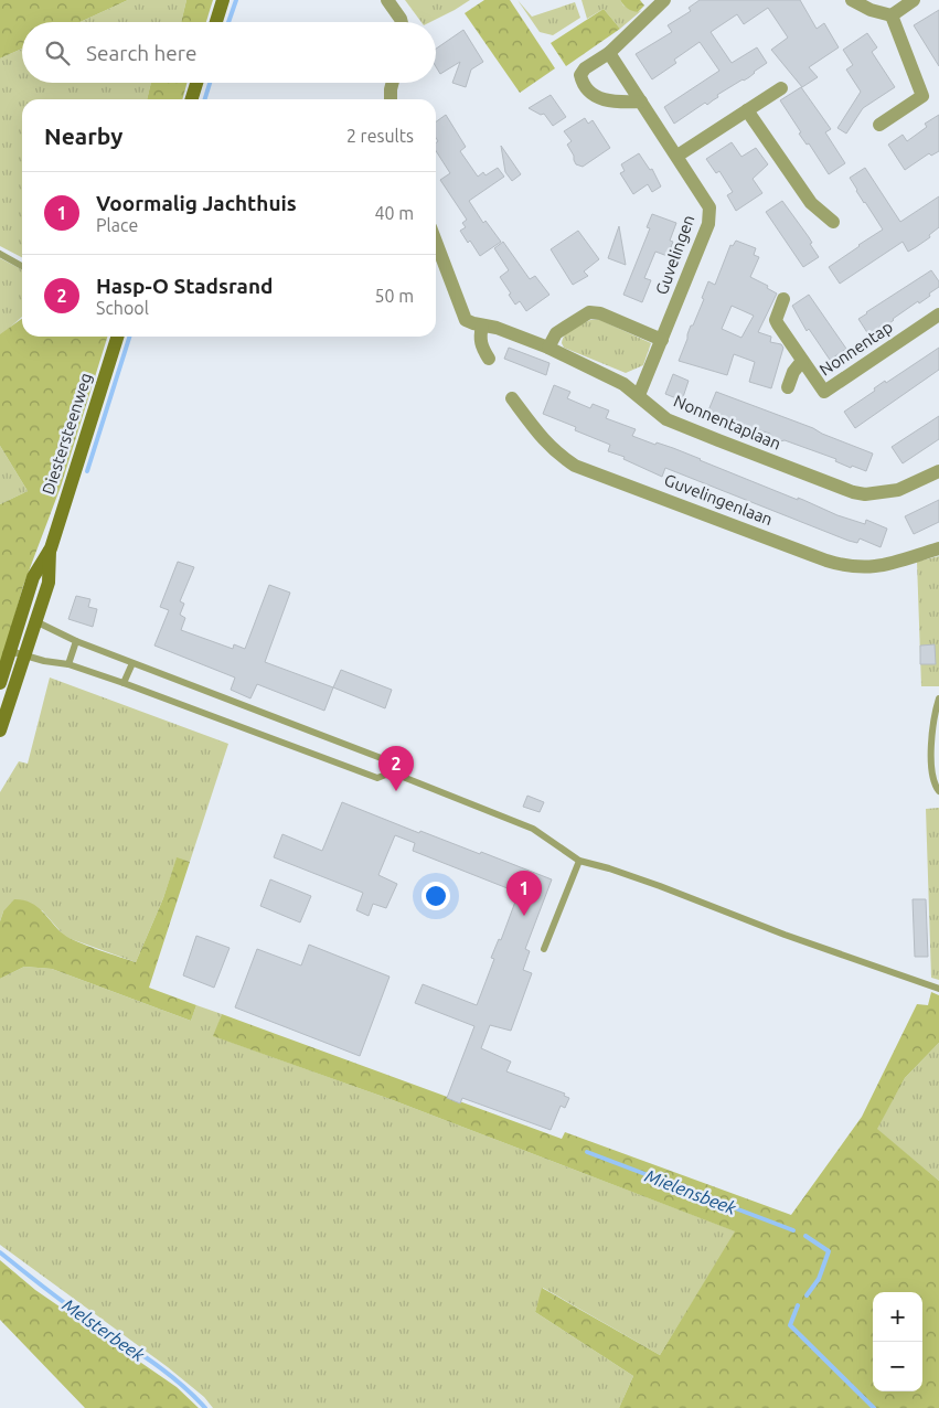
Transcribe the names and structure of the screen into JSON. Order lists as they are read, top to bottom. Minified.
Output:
{"streets":{"main road":["Diestersteenweg"],"street":["Guvelingen","Nonnentap","Nonnentaplaan","Guvelingenlaan"]},"crossings":[["Guvelingen","Nonnentaplaan"]],"water":["Mielensbeek","Melsterbeek"],"page":{"search":"Search here","heading":["Nearby","2 results"],"list":[{"mark":"1","name":"Voormalig Jachthuis","note":"Place","value":"40 m"},{"mark":"2","name":"Hasp-O Stadsrand","note":"School","value":"50 m"}],"pins":["2","1"],"map_buttons":["+","−"]}}
